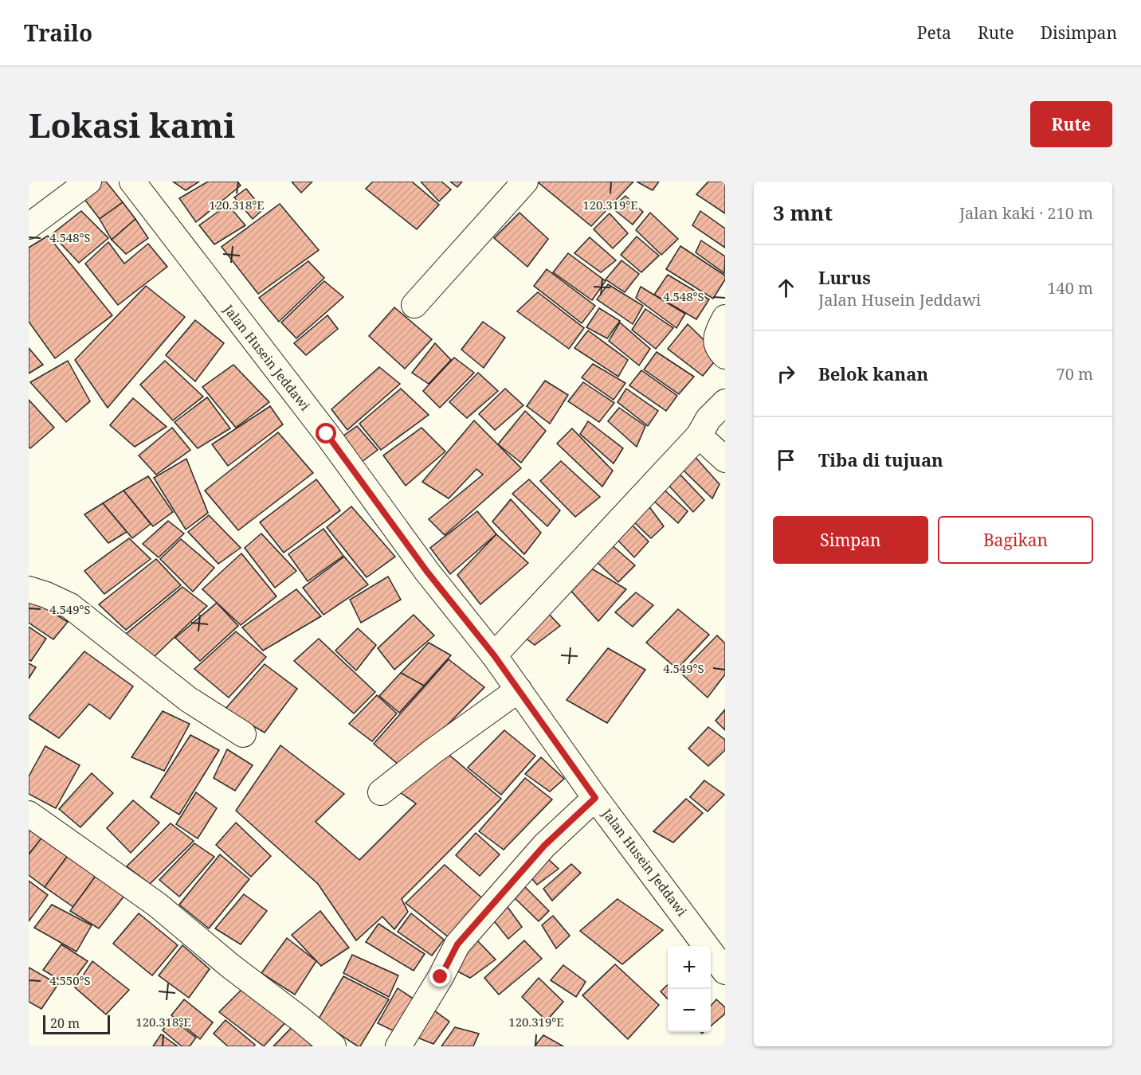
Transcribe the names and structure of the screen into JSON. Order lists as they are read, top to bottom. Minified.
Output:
{"streets":{"street":["Jalan Husein Jeddawi"]},"scale_bar":"20 m","page":{"header":"Trailo","nav":["Peta","Rute","Disimpan"],"buttons":["Rute",["Simpan","Bagikan"]],"title":"Lokasi kami","heading":["3 mnt","Jalan kaki · 210 m"],"list":[["Lurus","Jalan Husein Jeddawi","140 m"],["Belok kanan","70 m"],"Tiba di tujuan"],"map_buttons":["+","−"],"scale":"20 m"},"coordinates":["120.318°E","120.319°E","4.548°S","4.549°S","4.550°S"]}
